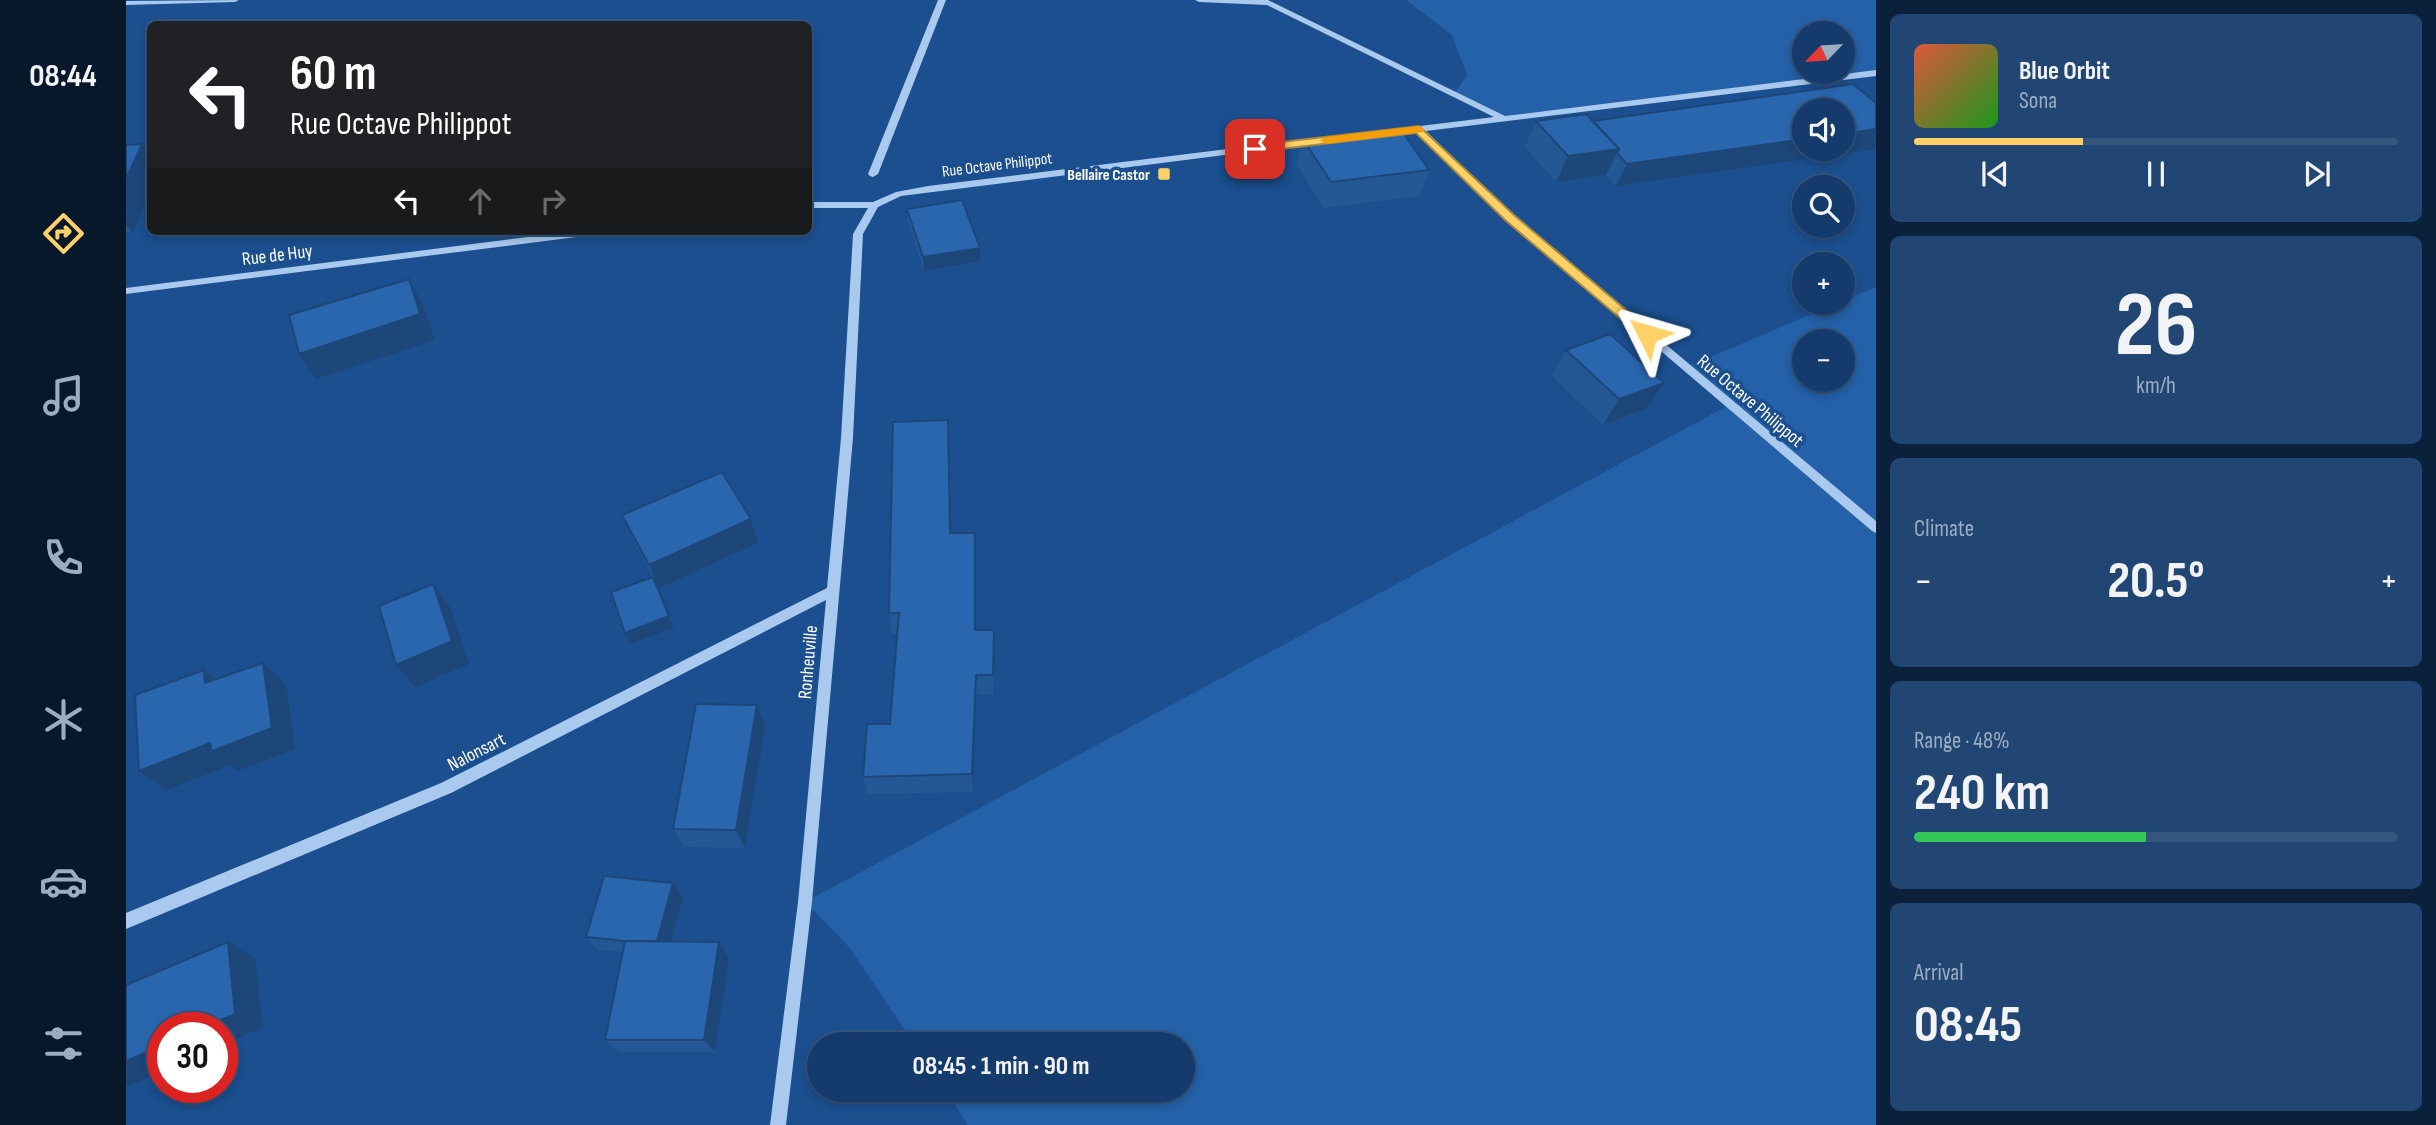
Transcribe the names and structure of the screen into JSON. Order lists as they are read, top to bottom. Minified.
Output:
{"streets":{"street":["Rue Octave Philippot","Rue de Huy","Ronheuville","Nalonsart"]},"crossings":[["Rue Octave Philippot","Ronheuville"],["Ronheuville","Nalonsart"]],"places":{"transit":["Bellaire Castor"]},"north":"bottom left","page":{"tabs":"08:44","map_buttons":["+","−"],"turn":["60 m","Rue Octave Philippot"],"song":["Blue Orbit","Sona"],"tile":[["26","km/h"],"Climate",["Range · 48%","240 km"],["Arrival","08:45"]],"heat":["−","20.5°","+"],"limit":"30","trip":"08:45 · 1 min · 90 m"}}
